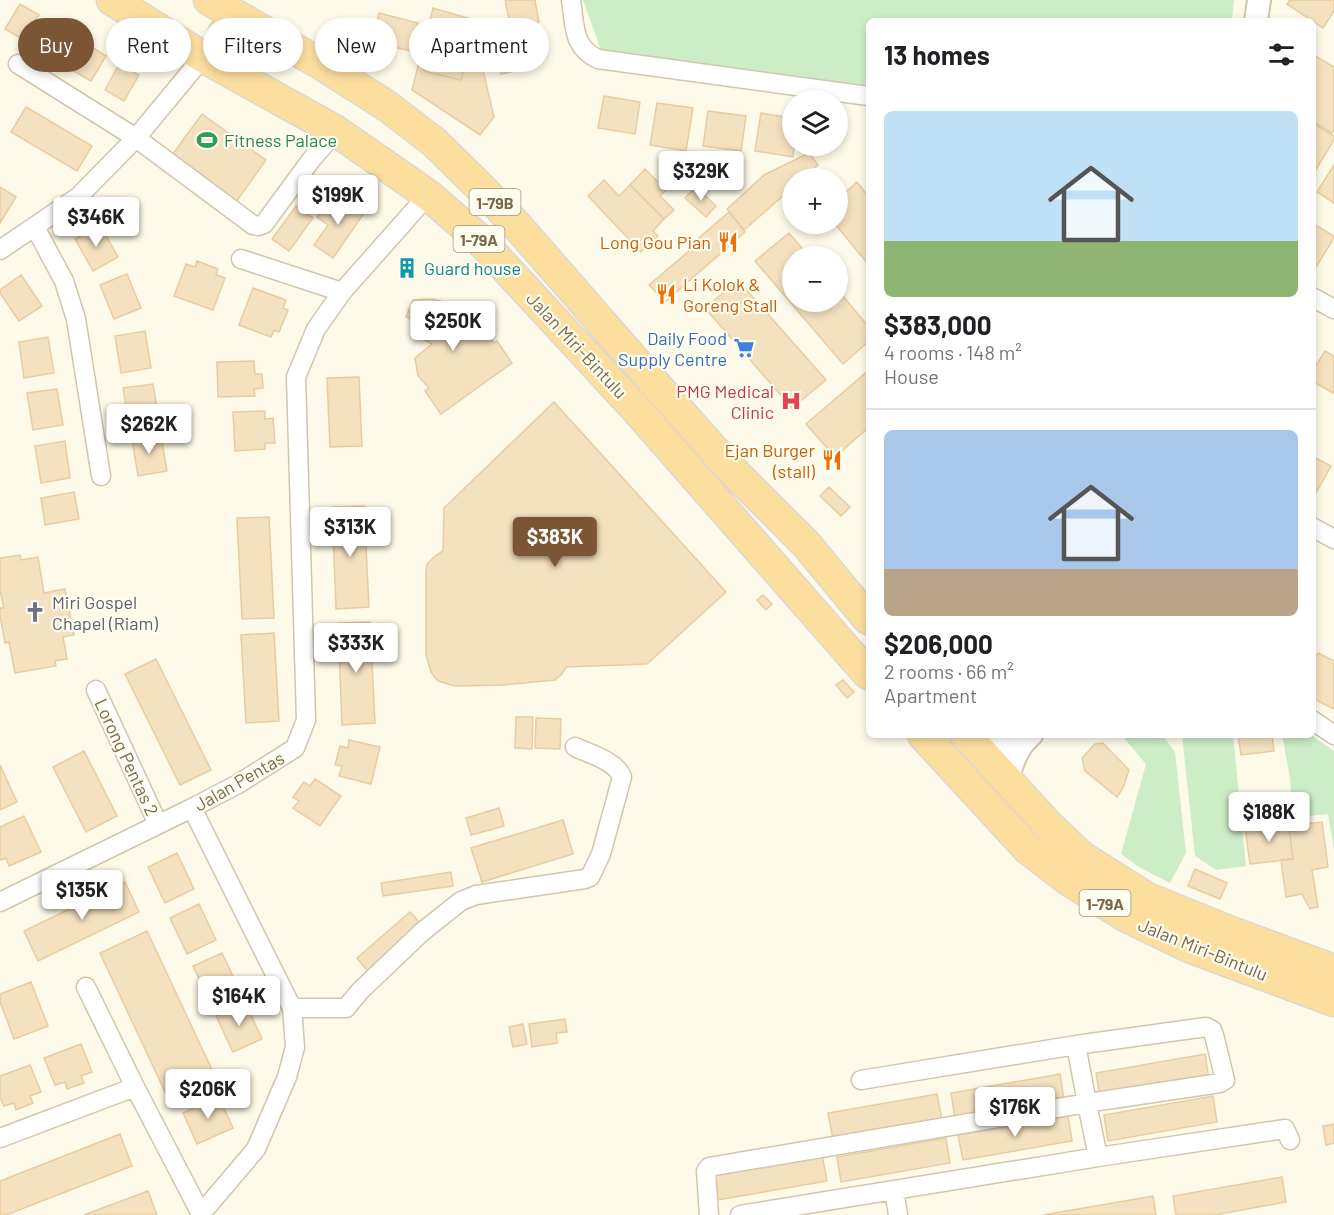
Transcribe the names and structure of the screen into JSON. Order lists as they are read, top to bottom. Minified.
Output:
{"streets":{"highway":["1-79B","1-79A","Jalan Miri-Bintulu"],"street":["Lorong Pentas 2","Jalan Pentas"]},"crossings":[["Jalan Miri-Bintulu","Jalan Pentas"],["Lorong Pentas 2","Jalan Pentas"]],"places":{"sports":["Fitness Palace"],"restaurant":["Long Gou Pian","Li Kolok & Goreng Stall","Ejan Burger (stall)"],"building":["Guard house"],"supermarket":["Daily Food Supply Centre"],"hospital":["PMG Medical Clinic"],"church":["Miri Gospel Chapel (Riam)"]},"page":{"chip":["Buy","Rent","Filters","New","Apartment"],"heading":"13 homes","map_buttons":["+","−"],"list":[{"name":"$383,000","note":"4 rooms · 148 m² · House"},{"name":"$206,000","note":"2 rooms · 66 m² · Apartment"}],"price":["$329K","$199K","$346K","$250K","$262K","$313K","$383K","$333K","$188K","$135K","$164K","$206K","$176K"]}}
